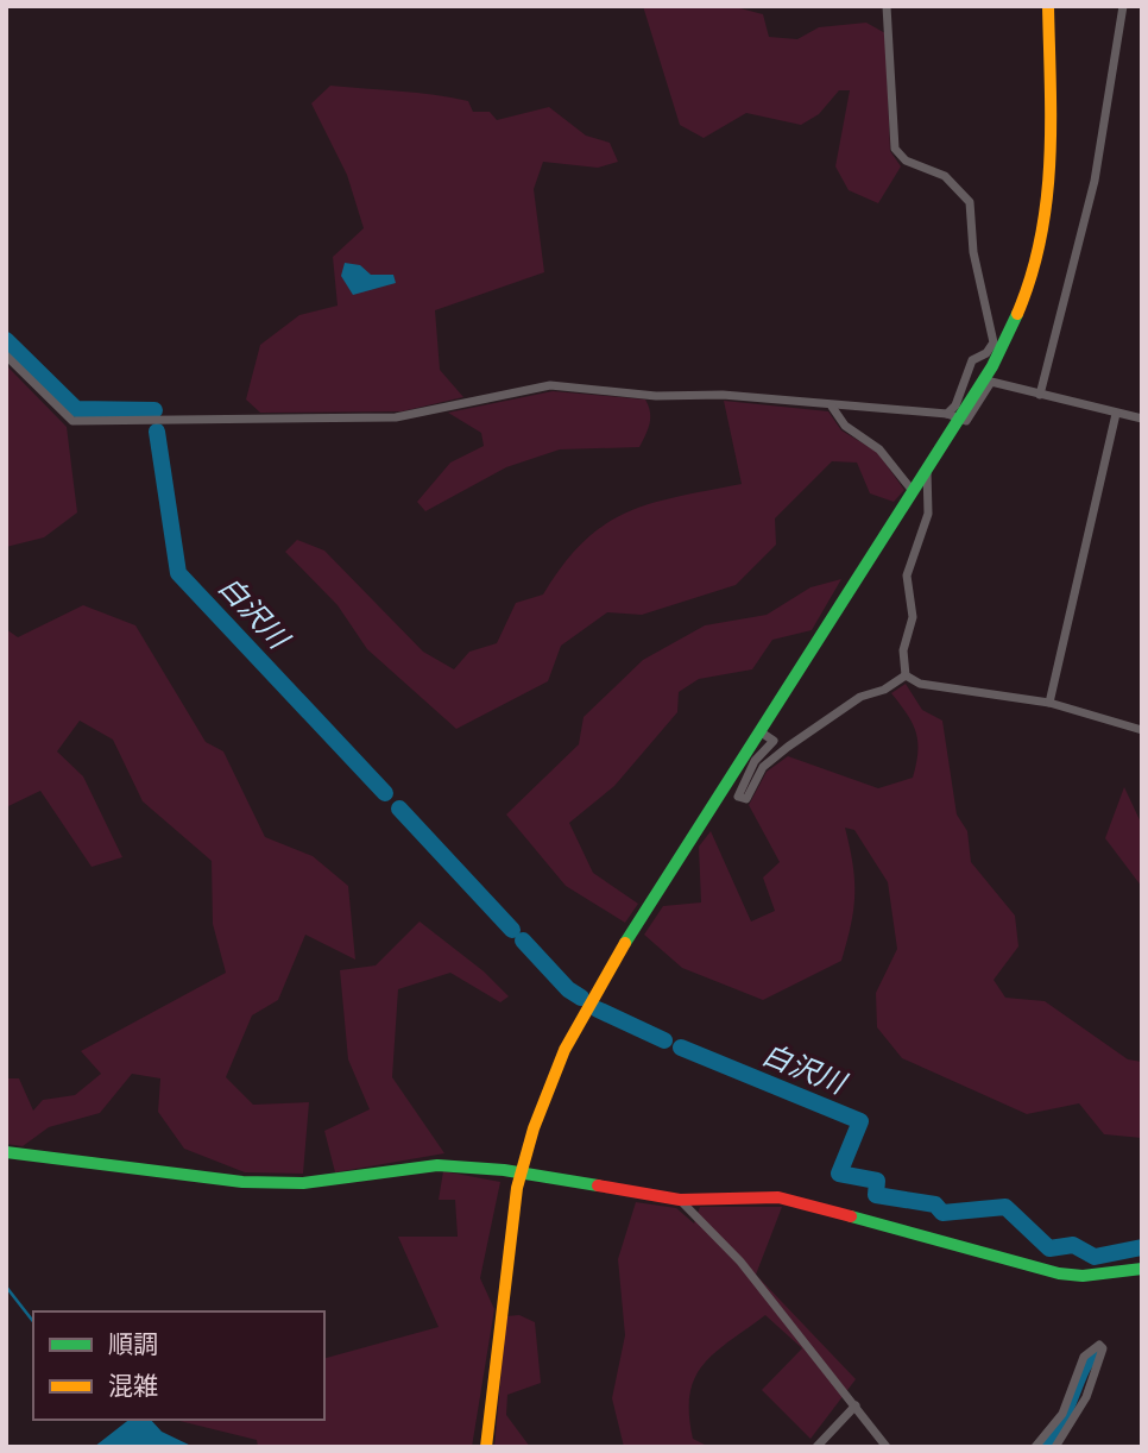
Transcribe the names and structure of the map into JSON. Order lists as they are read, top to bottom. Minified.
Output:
{"water":["白沢川"],"legend":["順調","混雑"]}
